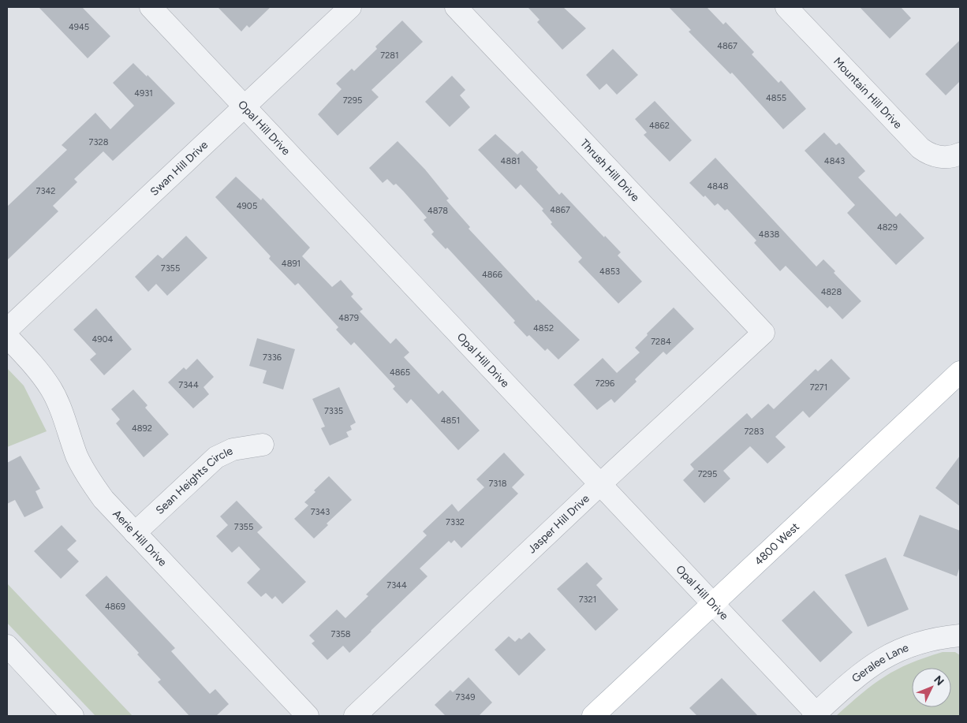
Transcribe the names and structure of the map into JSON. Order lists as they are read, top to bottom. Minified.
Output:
{"streets":{"main road":["4800 West"],"street":["Mountain Hill Drive","Opal Hill Drive","Swan Hill Drive","Thrush Hill Drive","Sean Heights Circle","Jasper Hill Drive","Aerie Hill Drive","Geralee Lane"]},"crossings":[["Opal Hill Drive","Swan Hill Drive"],["Opal Hill Drive","Jasper Hill Drive"],["Opal Hill Drive","4800 West"],["Opal Hill Drive","Geralee Lane"],["Thrush Hill Drive","Jasper Hill Drive"],["Sean Heights Circle","Aerie Hill Drive"]],"house_numbers":["4945","4867","7281","4931","4855","7295","4862","7328","4881","4843","4848","7342","4905","4867","4878","4829","4838","4891","7355","4853","4866","4828","4879","4852","4904","7284","7336","4865","7296","7344","7271","7335","4851","4892","7283","7295","7318","7343","7332","7355","7344","7321","4869","7358","7349"],"north":"top right"}
